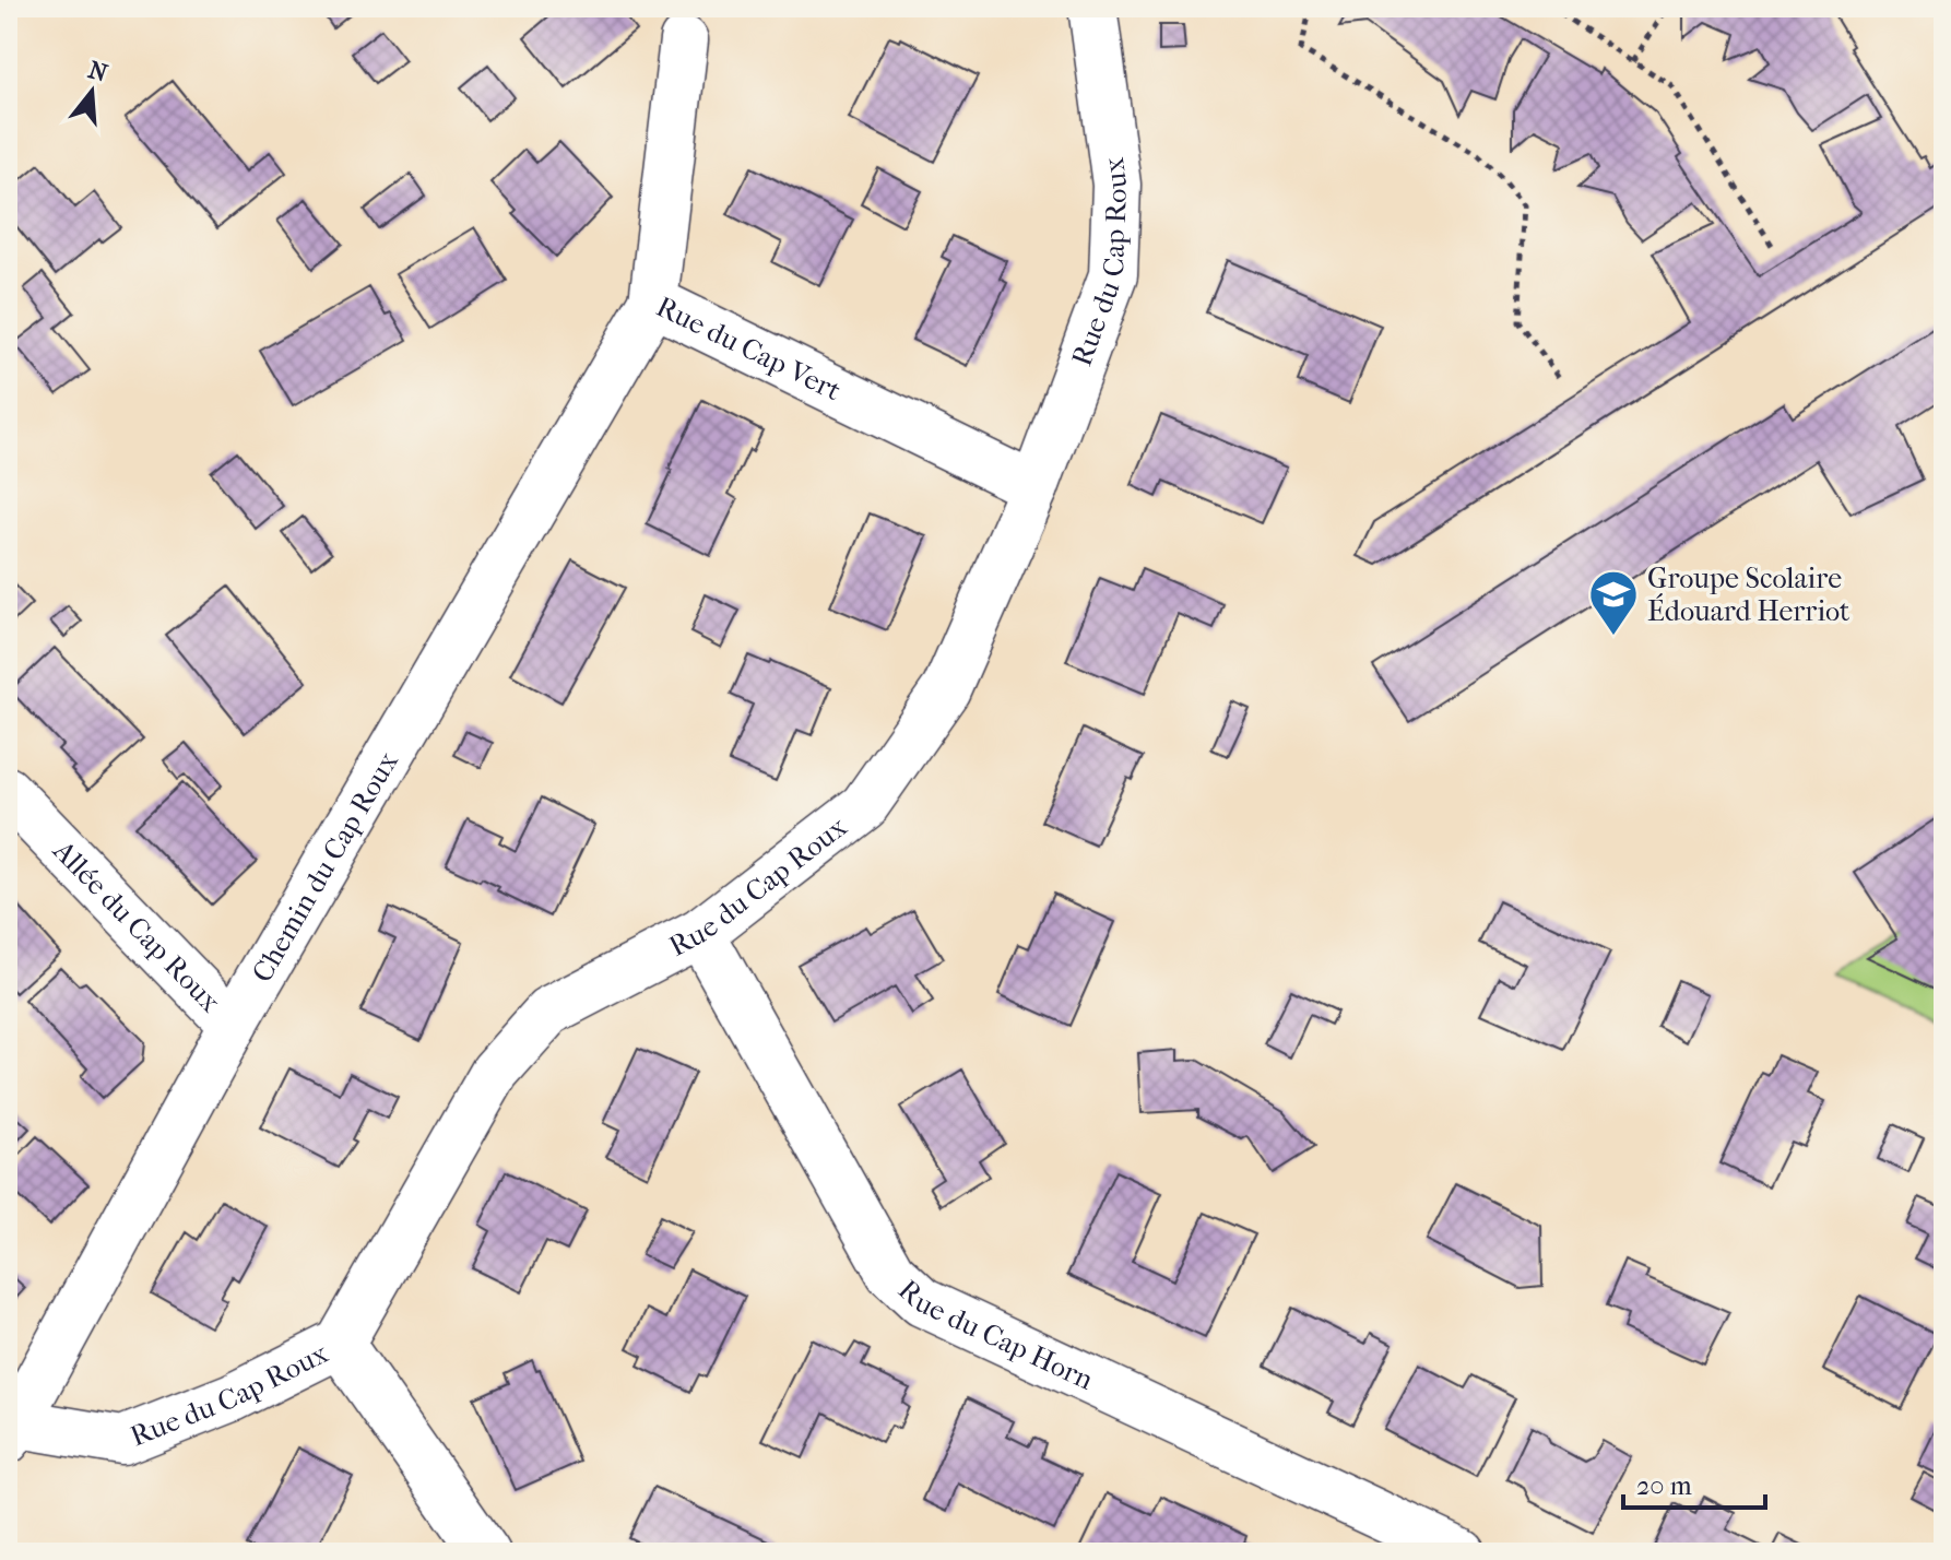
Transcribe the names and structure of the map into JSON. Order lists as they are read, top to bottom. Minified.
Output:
{"streets":{"street":["Rue du Cap Roux","Rue du Cap Vert","Chemin du Cap Roux","Allée du Cap Roux","Rue du Cap Horn"]},"crossings":[["Rue du Cap Roux","Rue du Cap Vert"],["Rue du Cap Roux","Chemin du Cap Roux"],["Rue du Cap Roux","Rue du Cap Horn"],["Rue du Cap Vert","Chemin du Cap Roux"],["Chemin du Cap Roux","Allée du Cap Roux"]],"places":{"school or university":["Groupe Scolaire Édouard Herriot"]},"scale_bar":"20 m","north":"top"}
